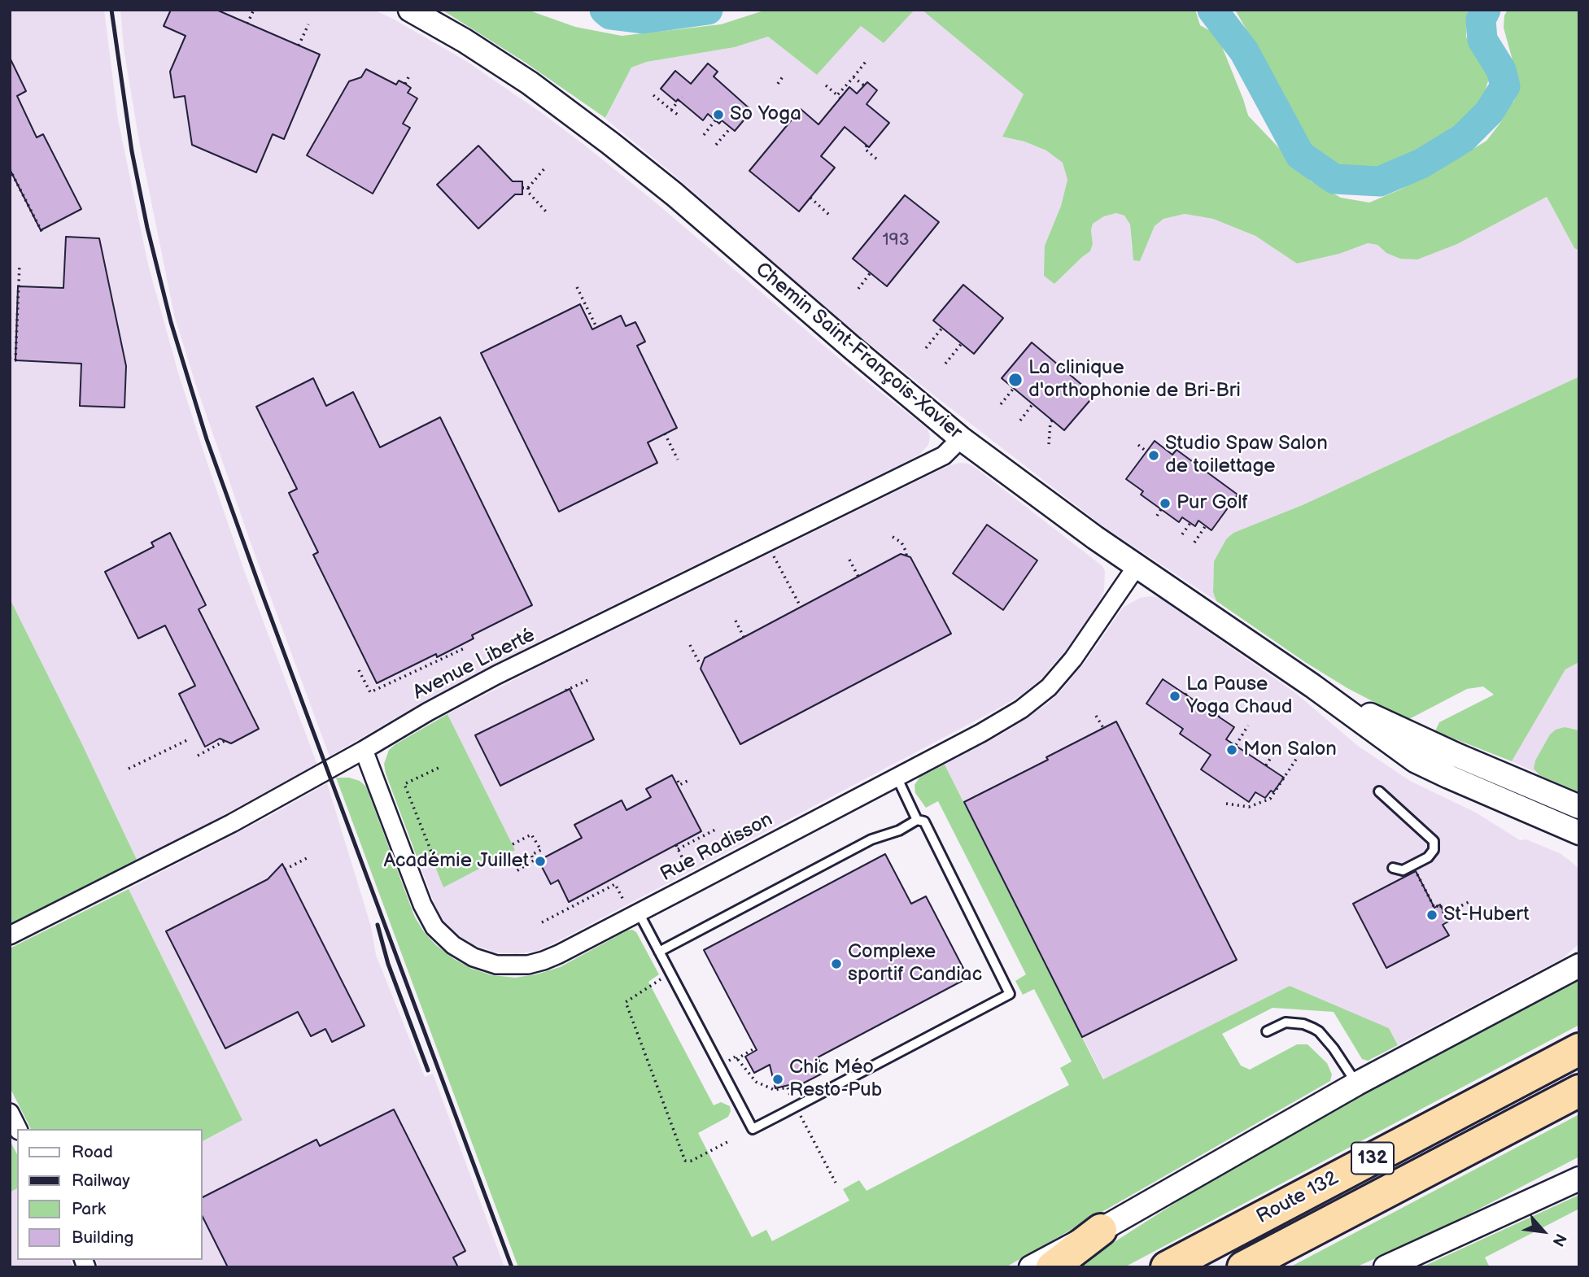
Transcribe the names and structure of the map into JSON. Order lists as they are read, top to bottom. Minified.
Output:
{"streets":{"highway":["132","Route 132"],"street":["Chemin Saint-François-Xavier","Avenue Liberté","Rue Radisson"]},"crossings":[["Chemin Saint-François-Xavier","Avenue Liberté"],["Chemin Saint-François-Xavier","Rue Radisson"],["Avenue Liberté","Rue Radisson"]],"places":["So Yoga","La clinique d'orthophonie de Bri-Bri","Studio Spaw Salon de toilettage","Pur Golf","La Pause Yoga Chaud","Mon Salon","Académie Juillet","St-Hubert","Complexe sportif Candiac","Chic Méo Resto-Pub"],"house_numbers":["193"],"legend":["Road","Railway","Park","Building"],"north":"bottom right"}
